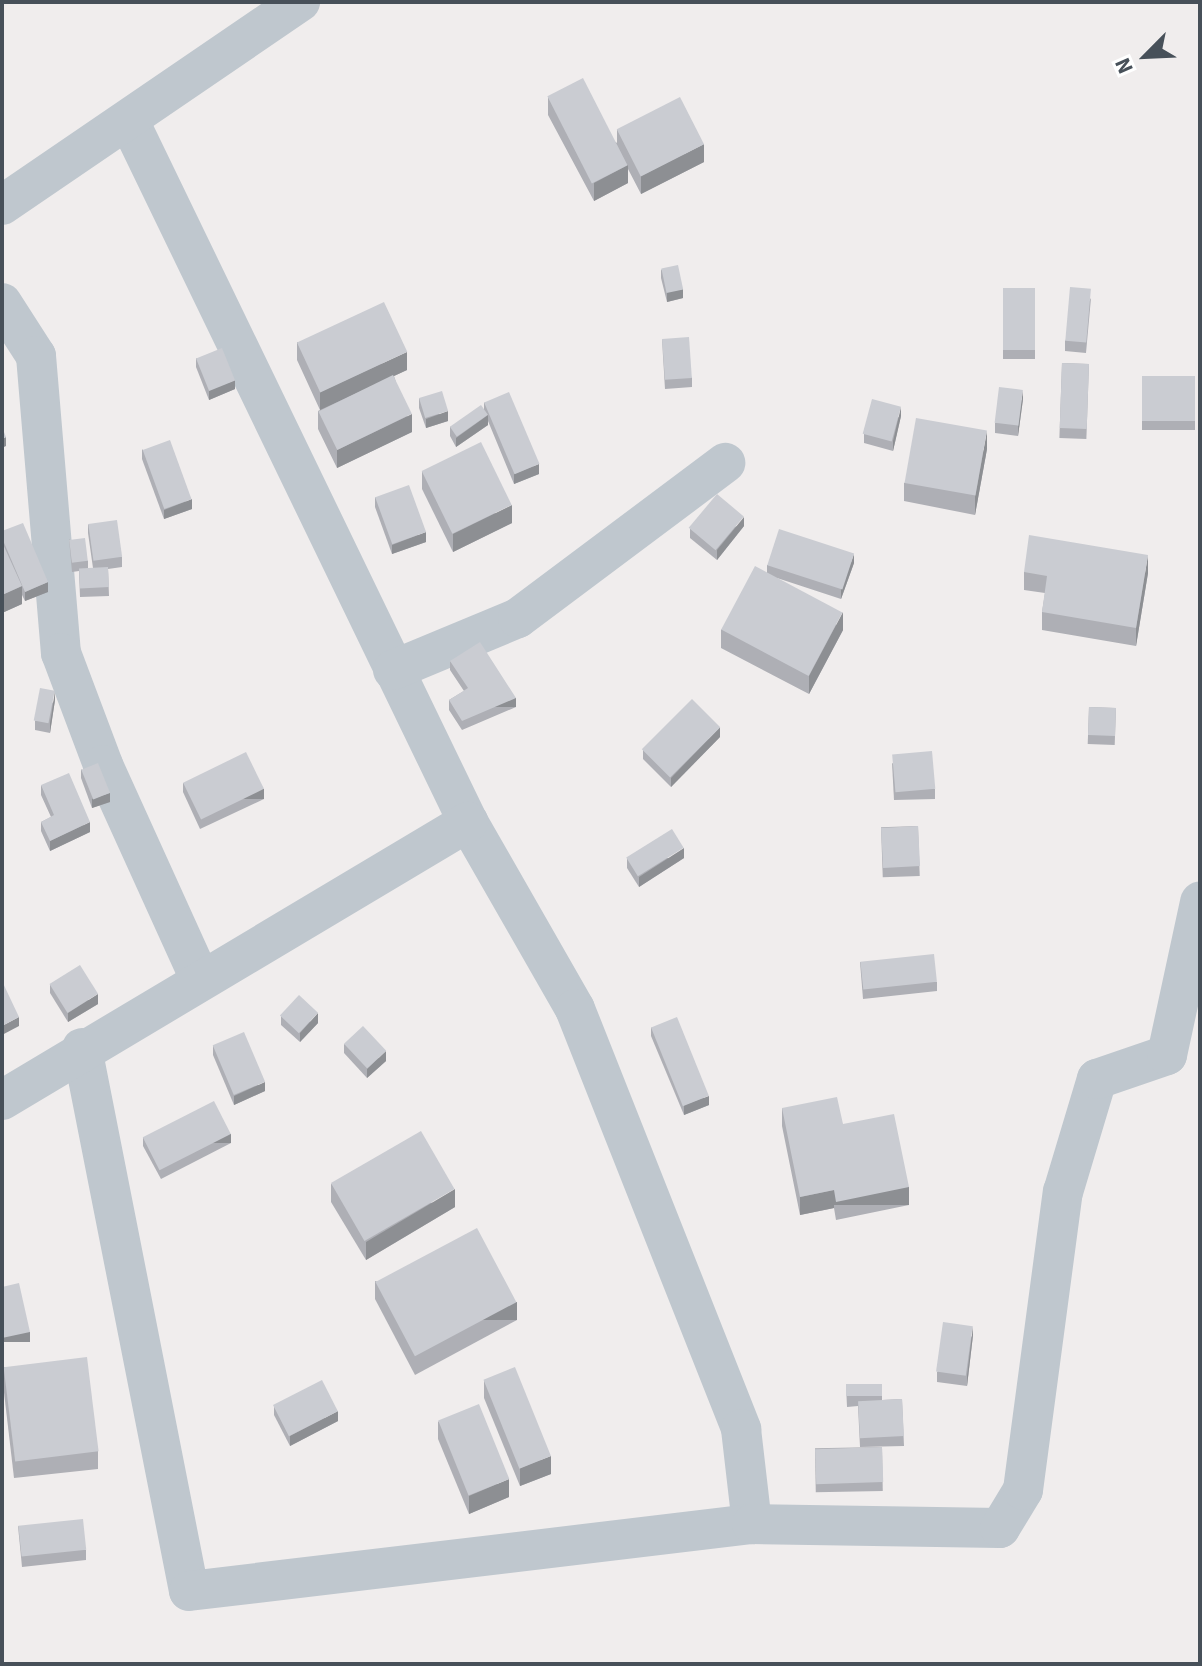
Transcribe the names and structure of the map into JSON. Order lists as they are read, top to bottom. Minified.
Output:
{"north":"bottom left"}
